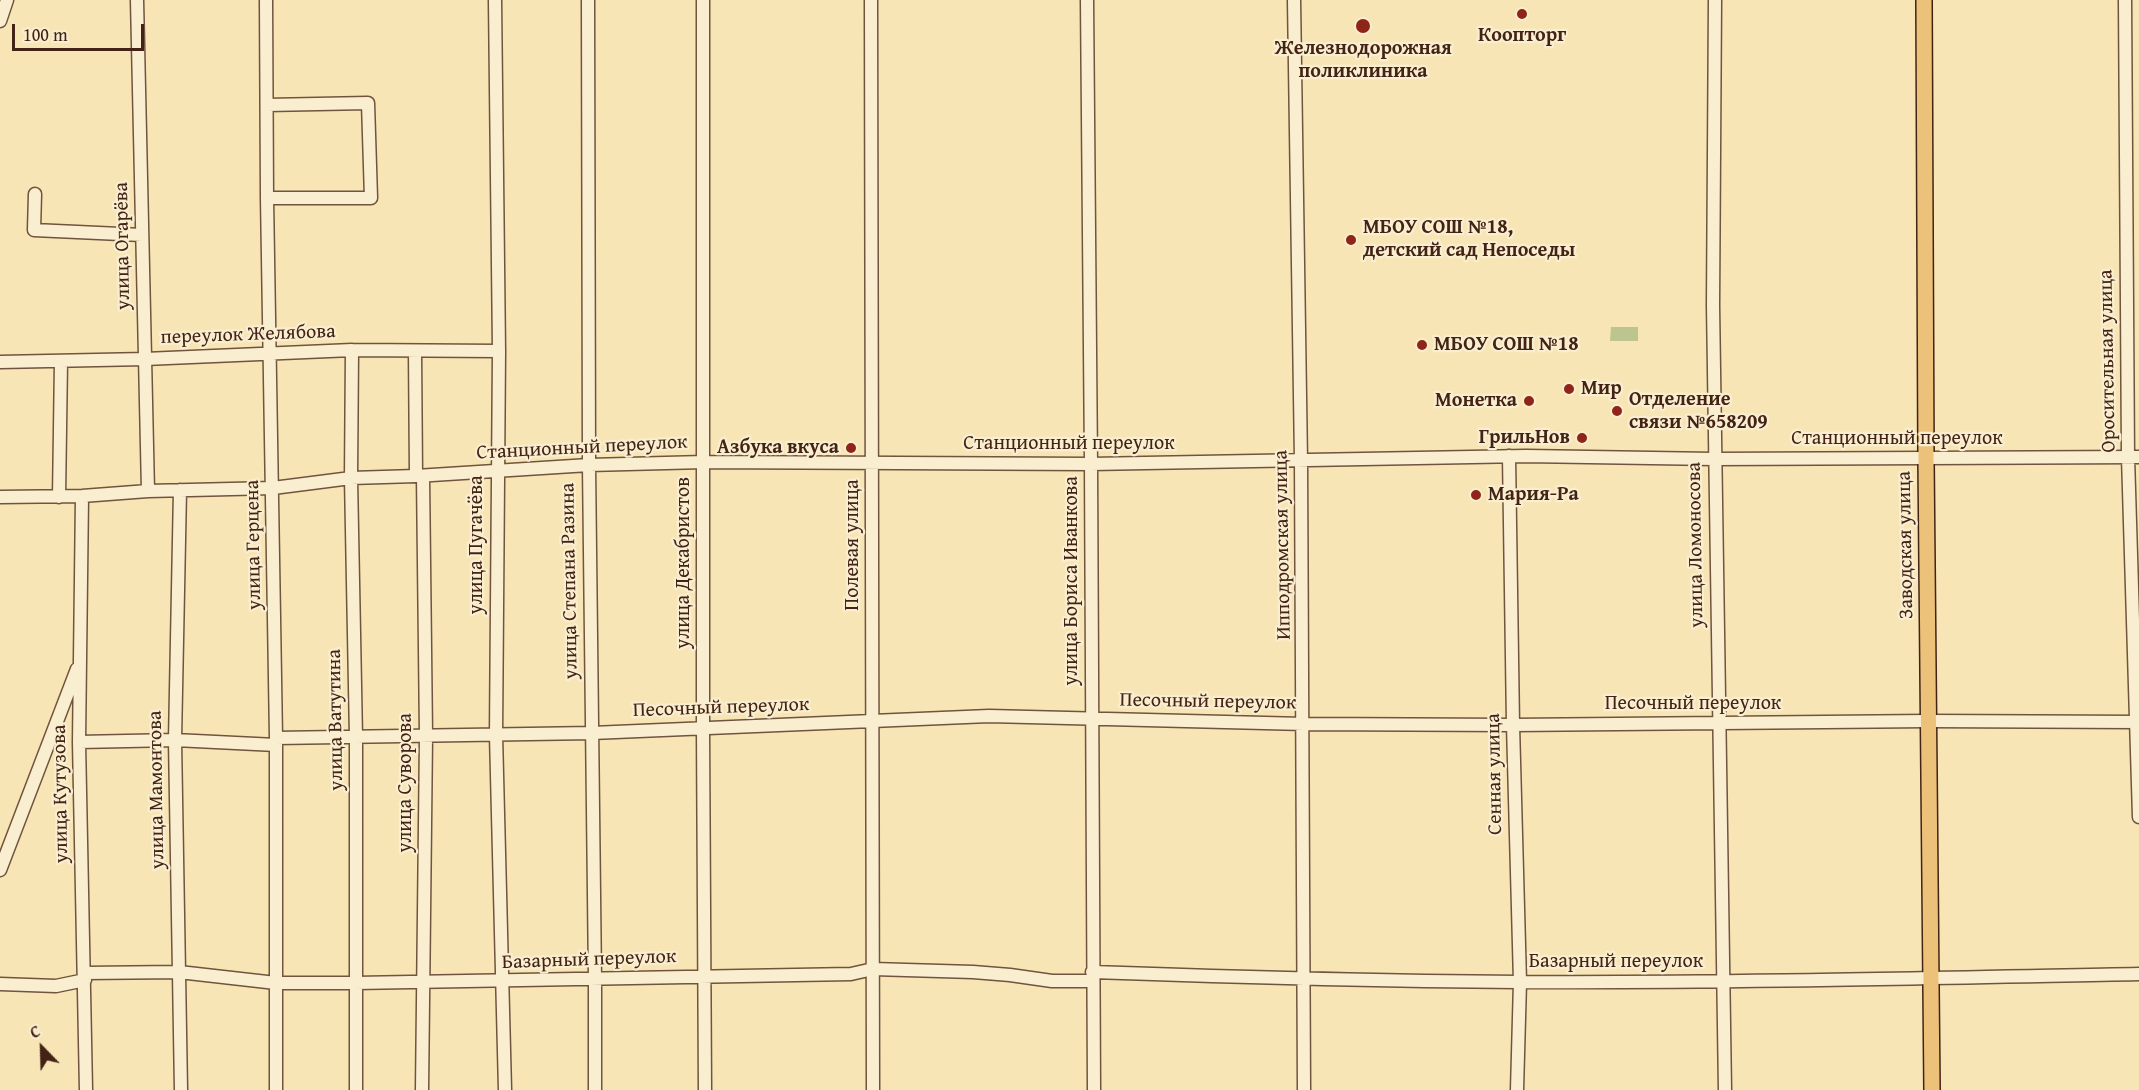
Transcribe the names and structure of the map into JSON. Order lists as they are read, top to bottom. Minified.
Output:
{"streets":{"main road":["Заводская улица"],"street":["улица Огарёва","переулок Желябова","Оросительная улица","Станционный переулок","улица Герцена","улица Пугачёва","Полевая улица","Ипподромская улица","улица Ломоносова","улица Декабристов","улица Степана Разина","улица Бориса Иванкова","Песочный переулок","улица Ватутина","Сенная улица","улица Суворова","улица Мамонтова","улица Кутузова","Базарный переулок"]},"crossings":[["улица Огарёва","переулок Желябова"],["улица Огарёва","Станционный переулок"],["переулок Желябова","улица Герцена"],["переулок Желябова","улица Пугачёва"],["переулок Желябова","улица Ватутина"],["переулок Желябова","улица Суворова"],["Оросительная улица","Станционный переулок"],["Оросительная улица","Песочный переулок"],["Станционный переулок","улица Герцена"],["Станционный переулок","улица Пугачёва"],["Станционный переулок","Полевая улица"],["Станционный переулок","Ипподромская улица"],["Станционный переулок","улица Ломоносова"],["Станционный переулок","Заводская улица"],["Станционный переулок","улица Декабристов"],["Станционный переулок","улица Степана Разина"],["Станционный переулок","улица Бориса Иванкова"],["Станционный переулок","улица Ватутина"],["Станционный переулок","Сенная улица"],["Станционный переулок","улица Суворова"],["Станционный переулок","улица Мамонтова"],["Станционный переулок","улица Кутузова"],["улица Герцена","Песочный переулок"],["улица Герцена","Базарный переулок"],["улица Пугачёва","Песочный переулок"],["улица Пугачёва","Базарный переулок"],["Полевая улица","Песочный переулок"],["Полевая улица","Базарный переулок"],["Ипподромская улица","Песочный переулок"],["Ипподромская улица","Базарный переулок"],["улица Ломоносова","Песочный переулок"],["улица Ломоносова","Базарный переулок"],["Заводская улица","Песочный переулок"],["Заводская улица","Базарный переулок"],["улица Декабристов","Песочный переулок"],["улица Декабристов","Базарный переулок"],["улица Степана Разина","Песочный переулок"],["улица Степана Разина","Базарный переулок"],["улица Бориса Иванкова","Песочный переулок"],["улица Бориса Иванкова","Базарный переулок"],["Песочный переулок","улица Ватутина"],["Песочный переулок","Сенная улица"],["Песочный переулок","улица Суворова"],["Песочный переулок","улица Мамонтова"],["Песочный переулок","улица Кутузова"],["улица Ватутина","Базарный переулок"],["Сенная улица","Базарный переулок"],["улица Суворова","Базарный переулок"],["улица Мамонтова","Базарный переулок"],["улица Кутузова","Базарный переулок"]],"places":["Коопторг","Железнодорожная поликлиника","МБОУ СОШ №18, детский сад Непоседы","МБОУ СОШ №18","Мир","Монетка","Отделение связи №658209","ГрильНов","Азбука вкуса","Мария-Ра"],"scale_bar":"100 m","north":"top left"}
